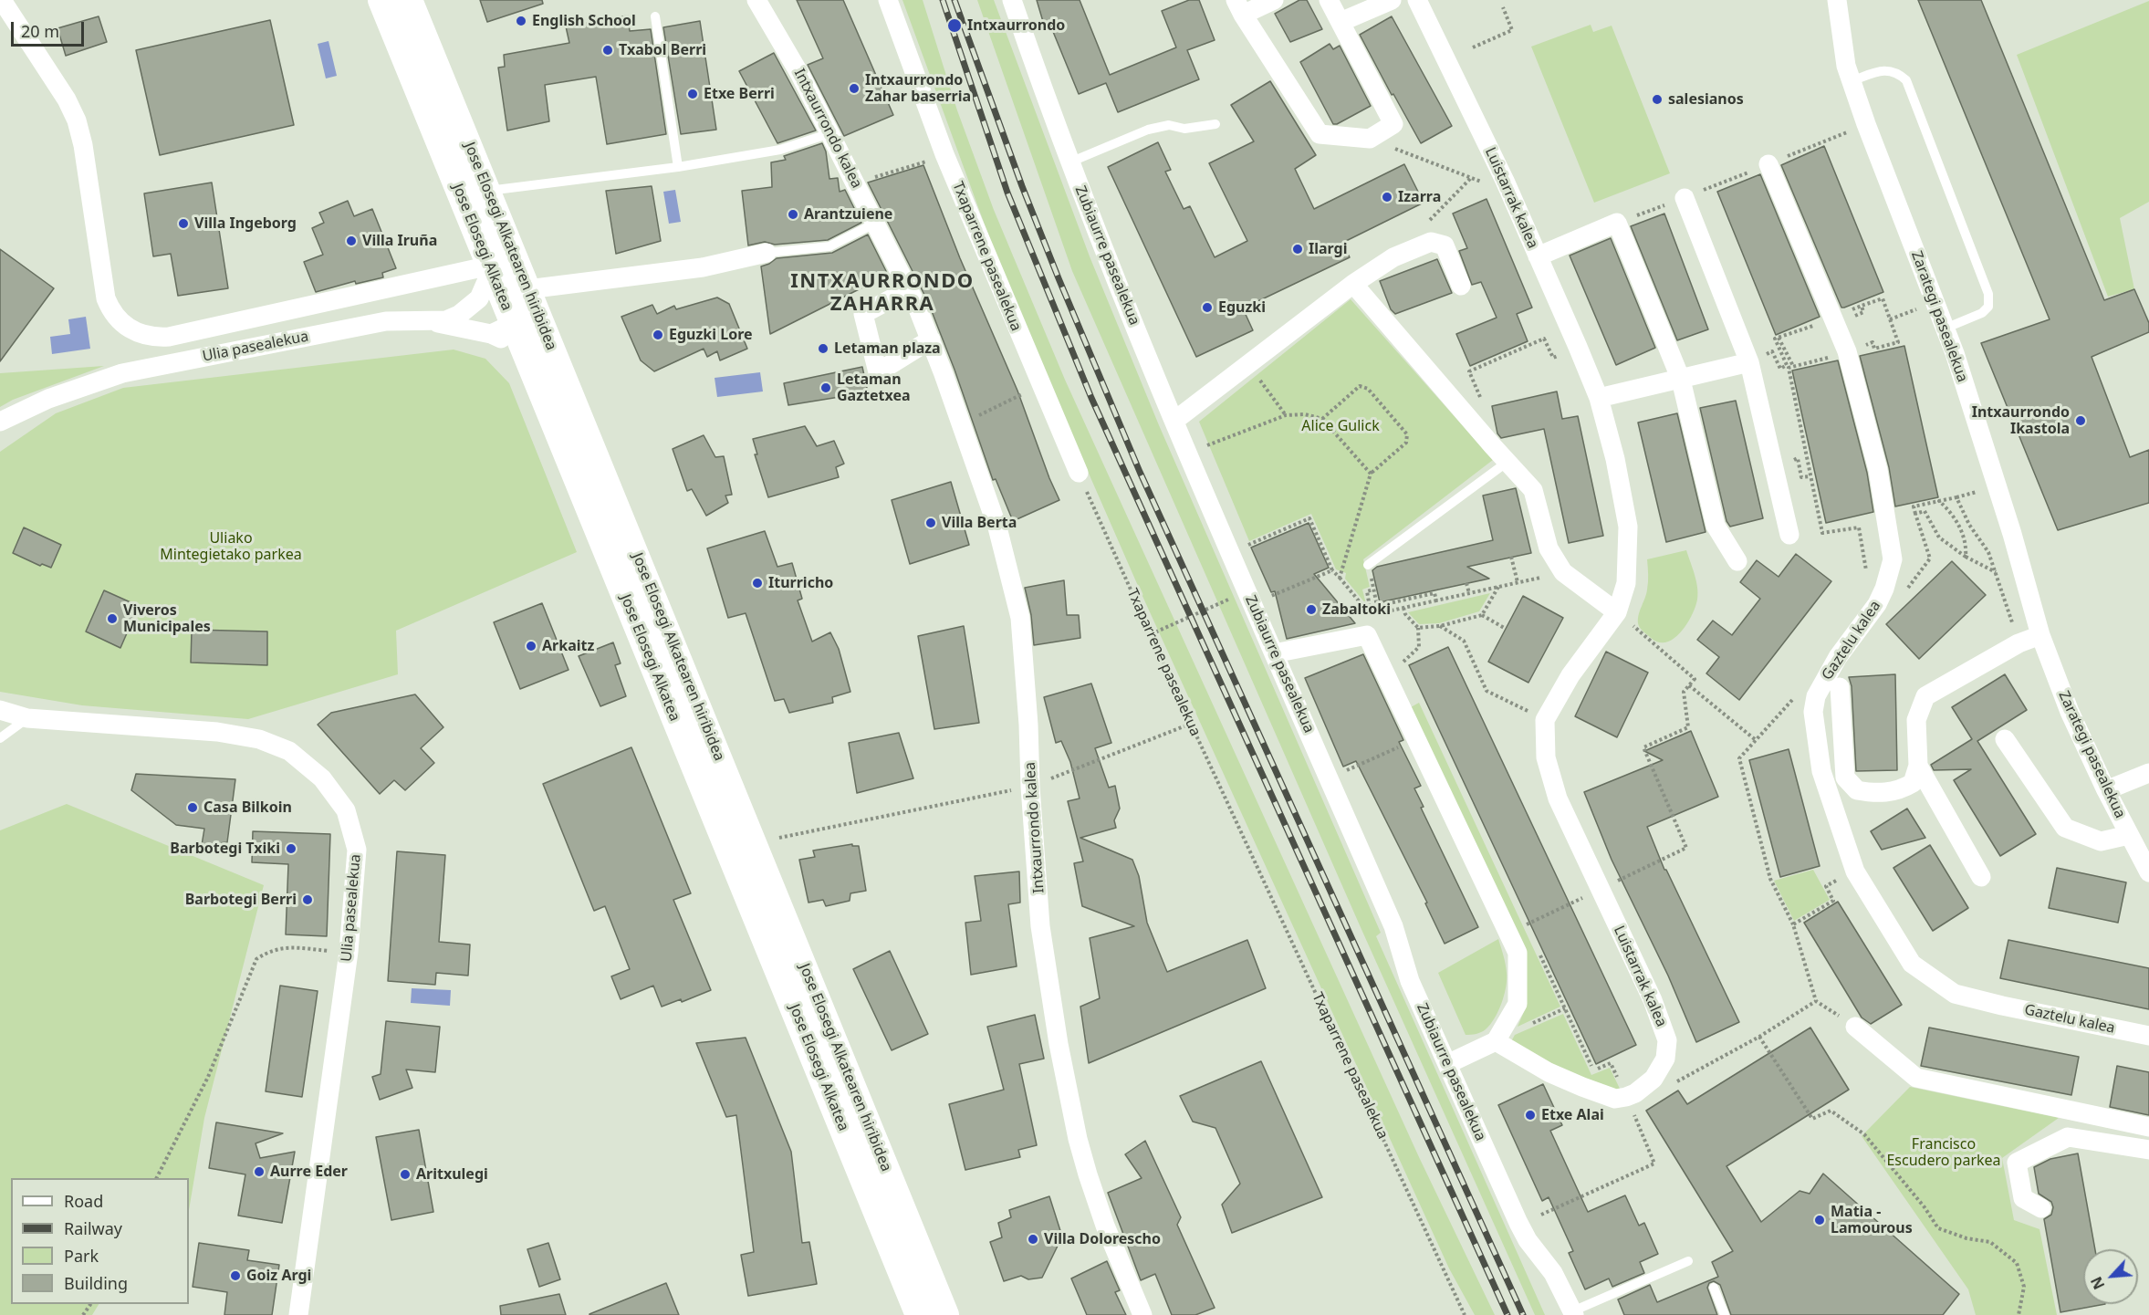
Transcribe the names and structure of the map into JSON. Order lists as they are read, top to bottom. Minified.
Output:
{"streets":{"main road":["Jose Elosegi Alkatearen hiribidea","Jose Elosegi Alkatea"],"street":["Intxaurrondo kalea","Luistarrak kalea","Zubiaurre pasealekua","Txaparrene pasealekua","Zarategi pasealekua","Ulia pasealekua","Gaztelu kalea"]},"crossings":[["Jose Elosegi Alkatea","Ulia pasealekua"]],"districts":["INTXAURRONDO ZAHARRA"],"parks":["Alice Gulick","Uliako Mintegietako parkea","Francisco Escudero parkea"],"places":["English School","Intxaurrondo","Txabol Berri","Intxaurrondo Zahar baserria","Etxe Berri","salesianos","Izarra","Arantzuiene","Villa Ingeborg","Villa Iruña","Ilargi","Eguzki","Eguzki Lore","Letaman plaza","Letaman Gaztetxea","Intxaurrondo Ikastola","Villa Berta","Iturricho","Zabaltoki","Viveros Municipales","Arkaitz","Casa Bilkoin","Barbotegi Txiki","Barbotegi Berri","Etxe Alai","Aurre Eder","Aritxulegi","Matia - Lamourous","Villa Dolorescho","Goiz Argi"],"legend":["Road","Railway","Park","Building"],"scale_bar":"20 m","north":"bottom left"}
